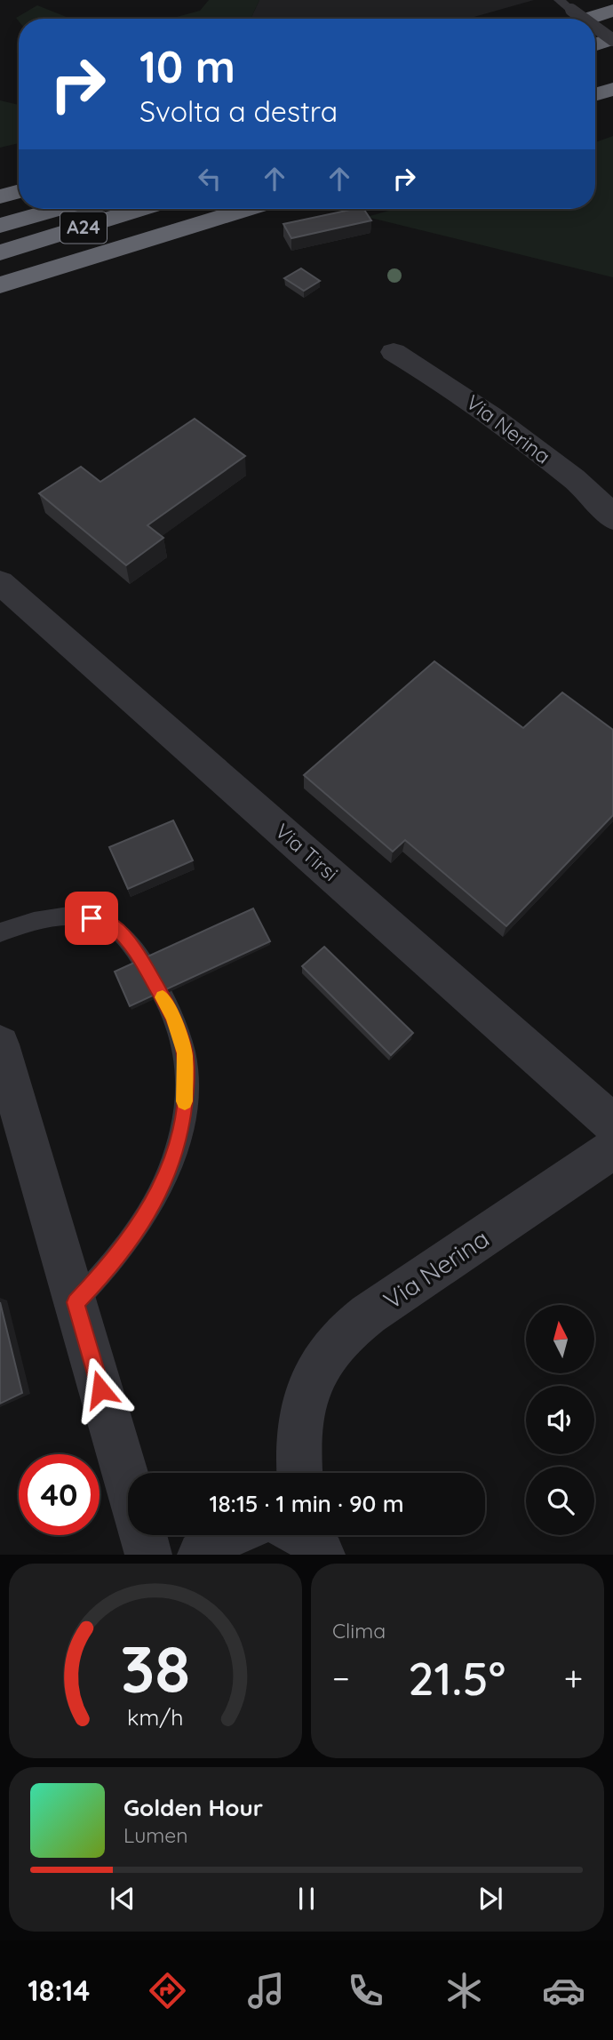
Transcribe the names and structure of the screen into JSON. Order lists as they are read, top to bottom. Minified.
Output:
{"streets":{"highway":["A24"],"street":["Via Nerina","Via Tirsi"]},"north":"top","page":{"turn":["10 m","Svolta a destra"],"limit":"40","trip":"18:15 · 1 min · 90 m","tile":"Clima","heat":["−","21.5°","+"],"song":["Golden Hour","Lumen"],"tabs":"18:14","gauge":["38","km/h"]}}
